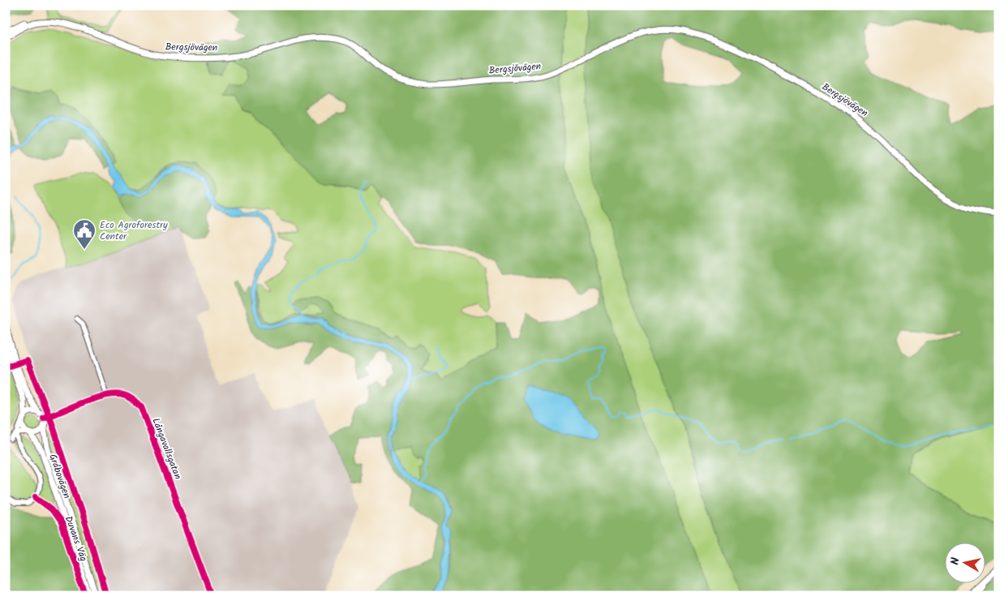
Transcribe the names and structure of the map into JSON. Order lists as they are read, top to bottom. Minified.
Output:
{"streets":{"main road":["Bergsjövägen","Gråbovägen"],"street":["Långavallsgatan","Duvans Väg"]},"crossings":[["Långavallsgatan","Gråbovägen"]],"places":{"public building":["Eco Agroforestry Center"]},"north":"left"}
